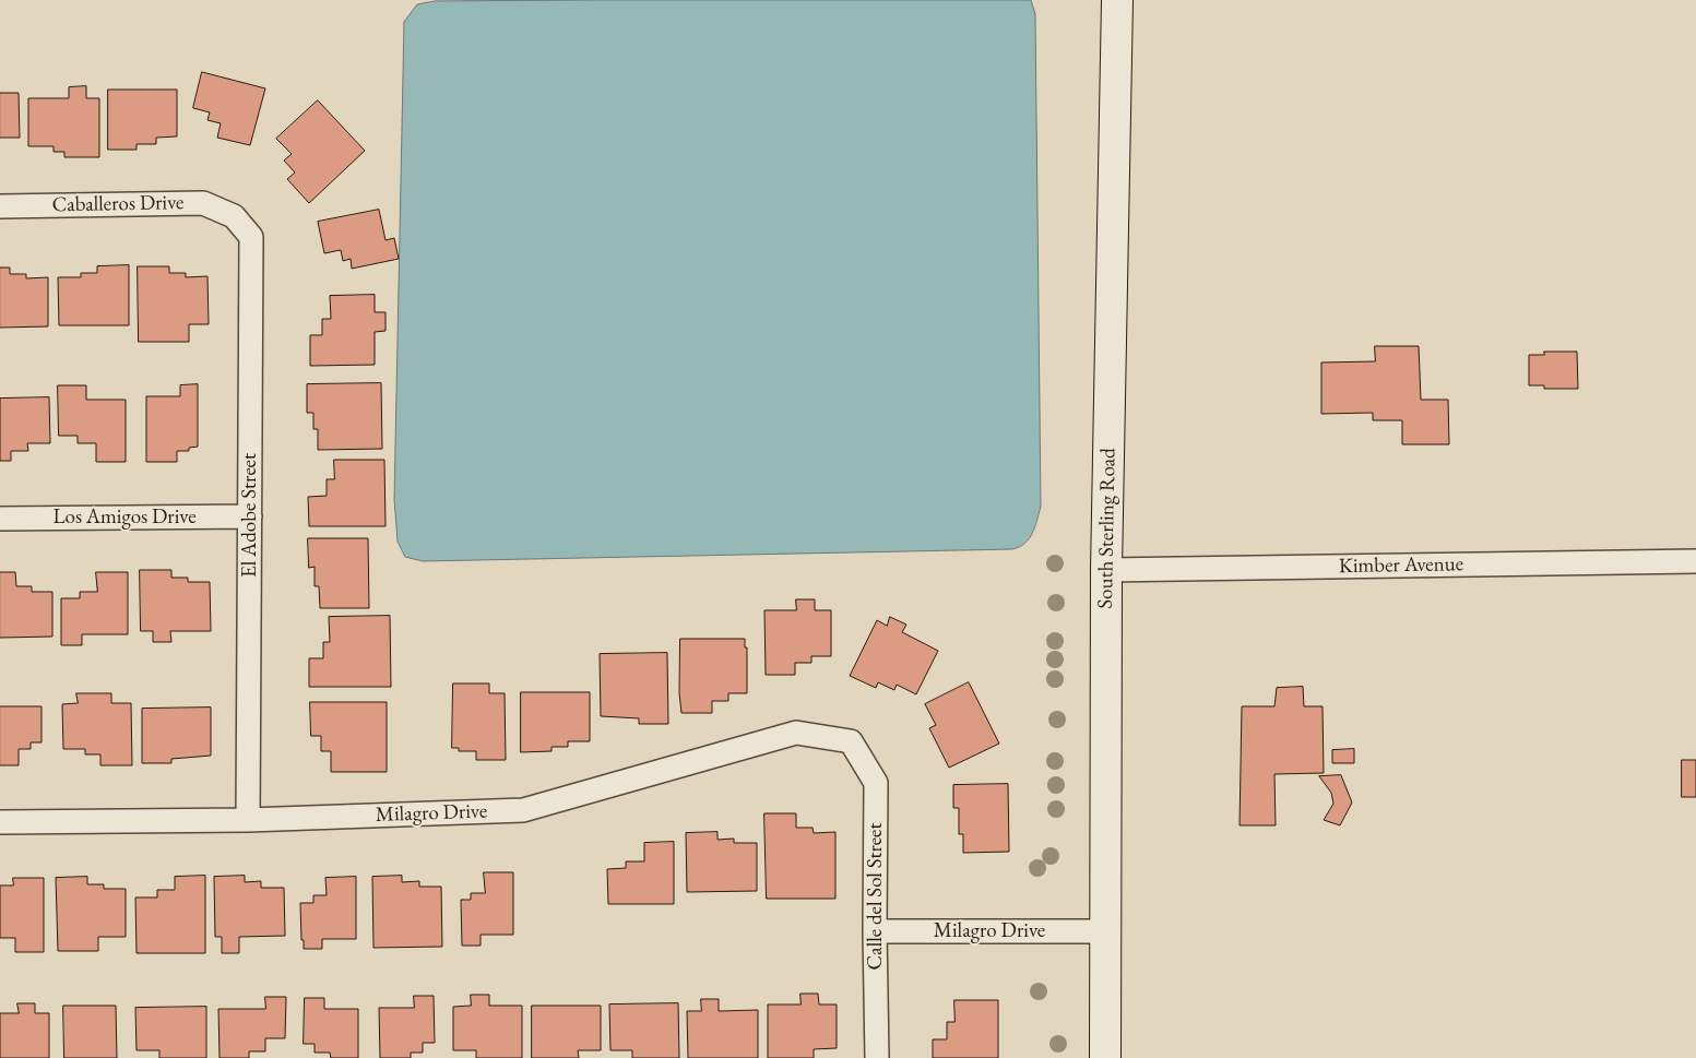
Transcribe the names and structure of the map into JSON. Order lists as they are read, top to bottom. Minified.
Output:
{"streets":{"street":["Caballeros Drive","El Adobe Street","Los Amigos Drive","South Sterling Road","Kimber Avenue","Milagro Drive","Calle del Sol Street"]},"crossings":[["Caballeros Drive","El Adobe Street"],["El Adobe Street","Los Amigos Drive"],["El Adobe Street","Milagro Drive"],["South Sterling Road","Kimber Avenue"],["South Sterling Road","Milagro Drive"],["Milagro Drive","Calle del Sol Street"]]}
